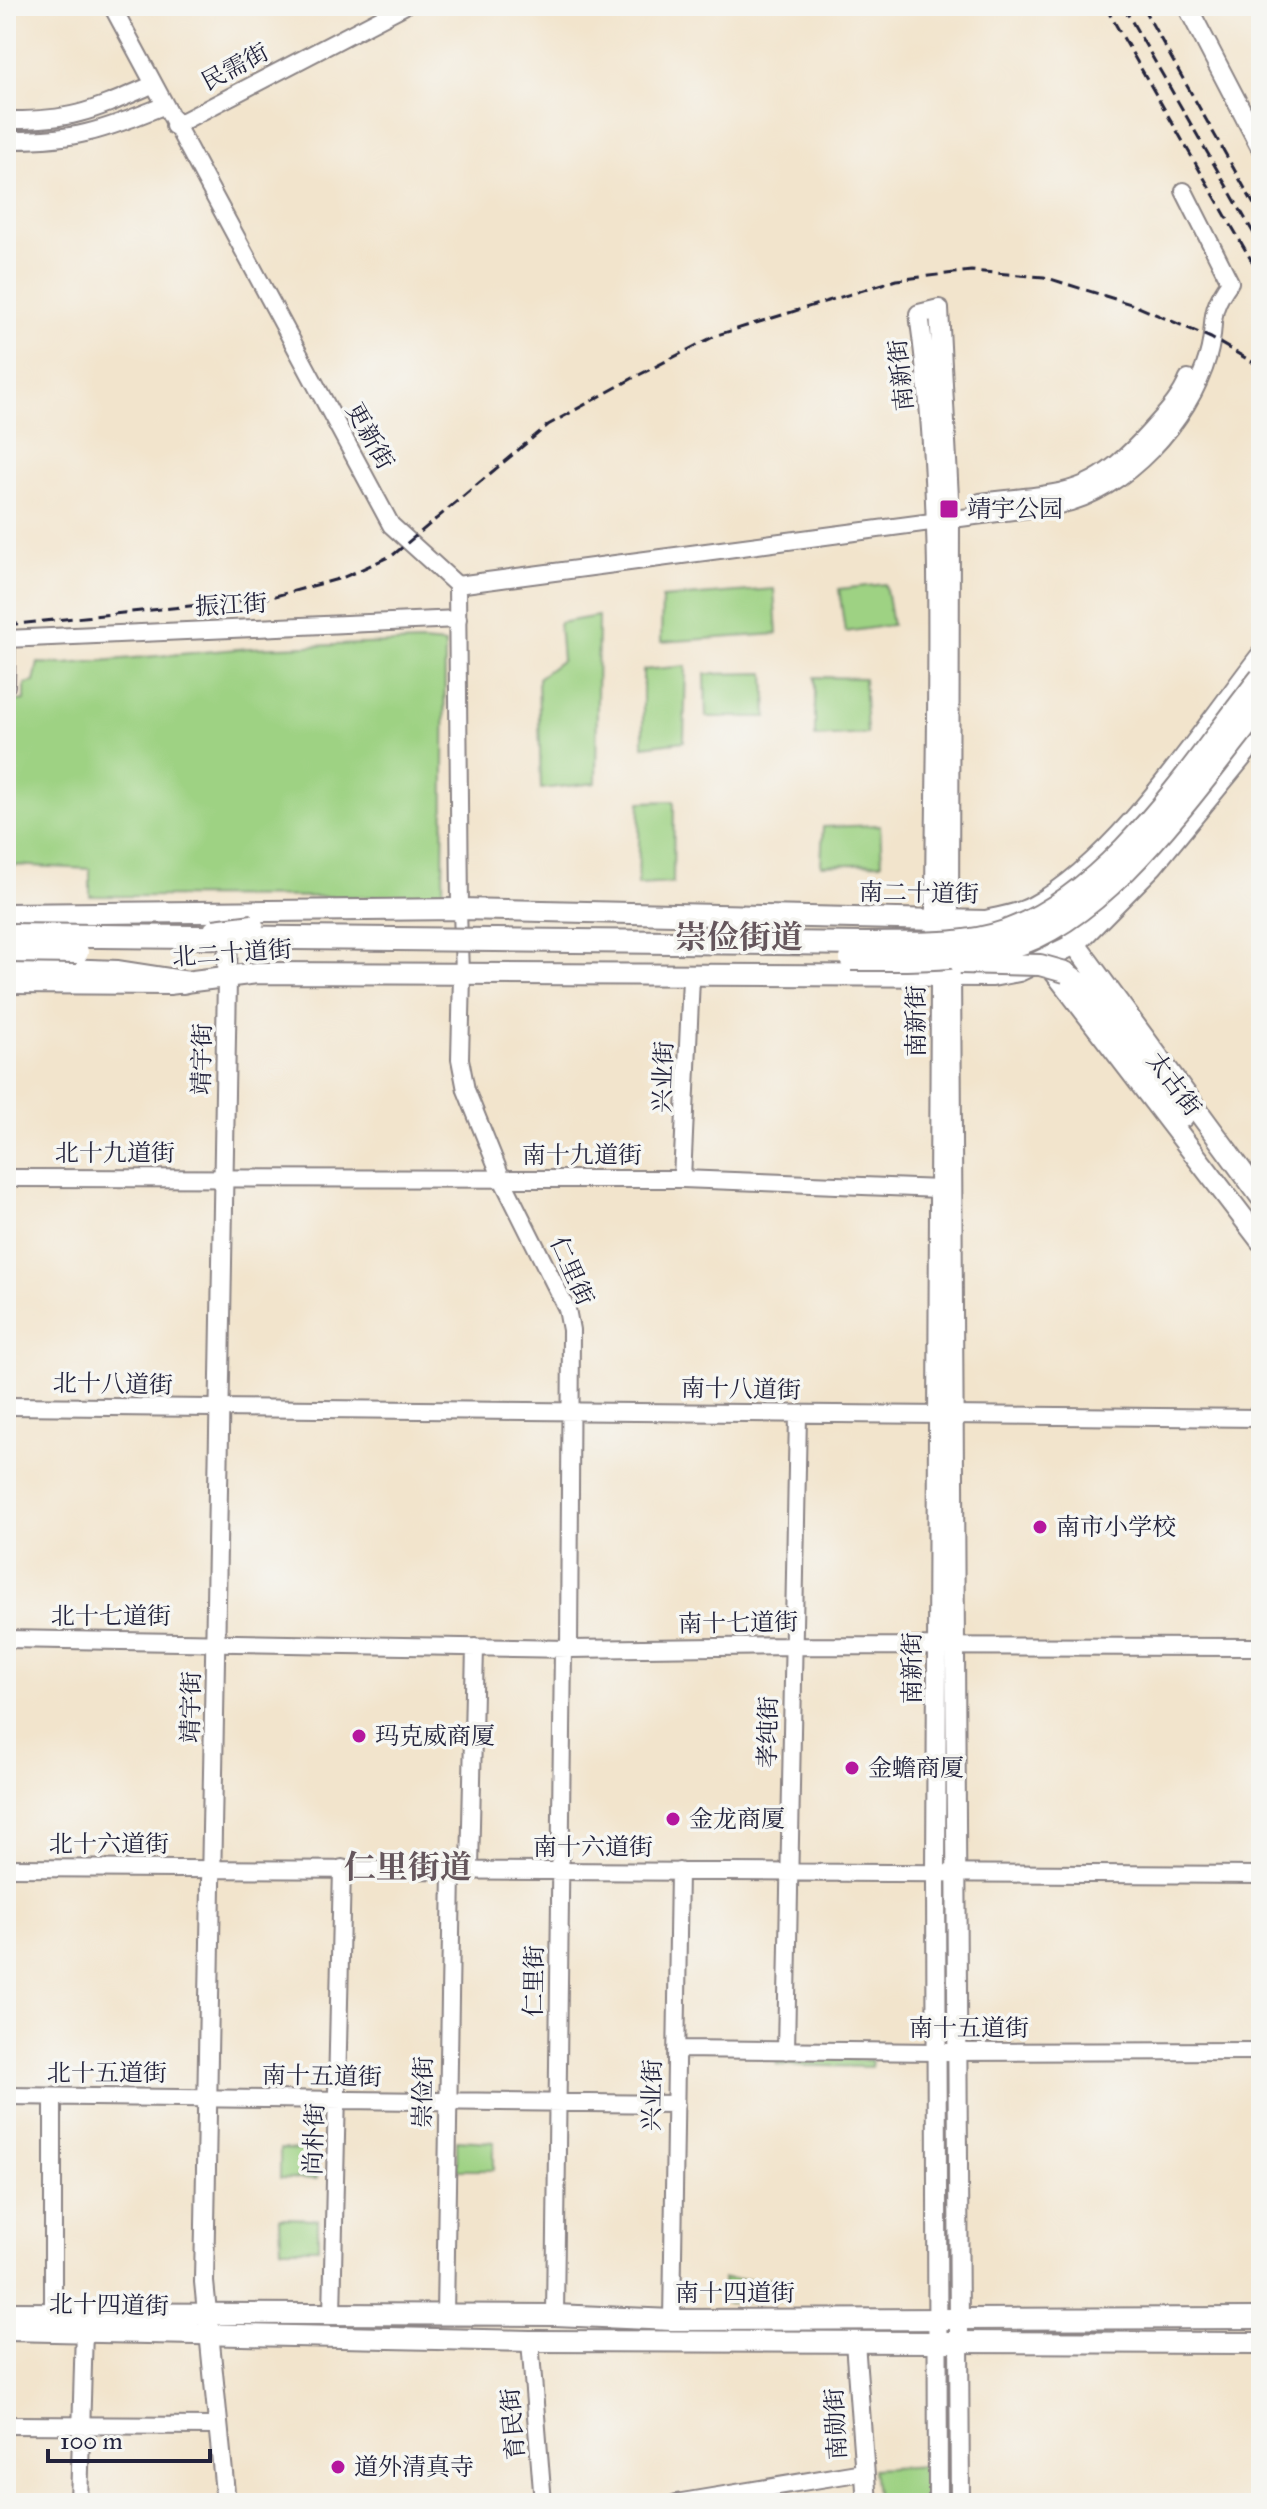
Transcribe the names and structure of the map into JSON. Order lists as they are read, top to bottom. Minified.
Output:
{"streets":{"main road":["南新街","南二十道街","北二十道街","靖宇街","太古街","南十四道街","北十四道街","南勋街"],"street":["民需街","更新街","振江街","兴业街","北十九道街","南十九道街","仁里街","北十八道街","南十八道街","北十七道街","南十七道街","孝纯街","北十六道街","南十六道街","南十五道街","北十五道街","崇俭街","尚朴街","育民街"]},"crossings":[["民需街","更新街"],["南新街","南二十道街"],["南新街","南十九道街"],["南新街","南十八道街"],["南新街","南十七道街"],["南新街","南十六道街"],["南新街","南十五道街"],["南新街","南十四道街"],["南二十道街","北二十道街"],["北二十道街","靖宇街"],["北二十道街","仁里街"],["靖宇街","北十九道街"],["靖宇街","南十九道街"],["靖宇街","北十八道街"],["靖宇街","南十八道街"],["靖宇街","北十七道街"],["靖宇街","南十七道街"],["靖宇街","北十六道街"],["靖宇街","南十六道街"],["靖宇街","南十五道街"],["靖宇街","北十五道街"],["靖宇街","南十四道街"],["靖宇街","北十四道街"],["兴业街","南十九道街"],["兴业街","南十六道街"],["兴业街","南十五道街"],["兴业街","南十四道街"],["北十九道街","南十九道街"],["南十九道街","仁里街"],["仁里街","南十八道街"],["仁里街","南十七道街"],["仁里街","南十六道街"],["仁里街","南十五道街"],["仁里街","南十四道街"],["北十八道街","南十八道街"],["南十八道街","孝纯街"],["北十七道街","南十七道街"],["南十七道街","孝纯街"],["孝纯街","南十六道街"],["孝纯街","南十五道街"],["北十六道街","南十六道街"],["南十六道街","崇俭街"],["南十六道街","尚朴街"],["南十五道街","北十五道街"],["南十五道街","崇俭街"],["南十五道街","尚朴街"],["崇俭街","南十四道街"],["尚朴街","南十四道街"],["南十四道街","北十四道街"]],"districts":["崇俭街道","仁里街道"],"places":{"transit":["靖宇公园"],"other":["南市小学校","玛克威商厦","金蟾商厦","金龙商厦","道外清真寺"]},"scale_bar":"100 m"}
